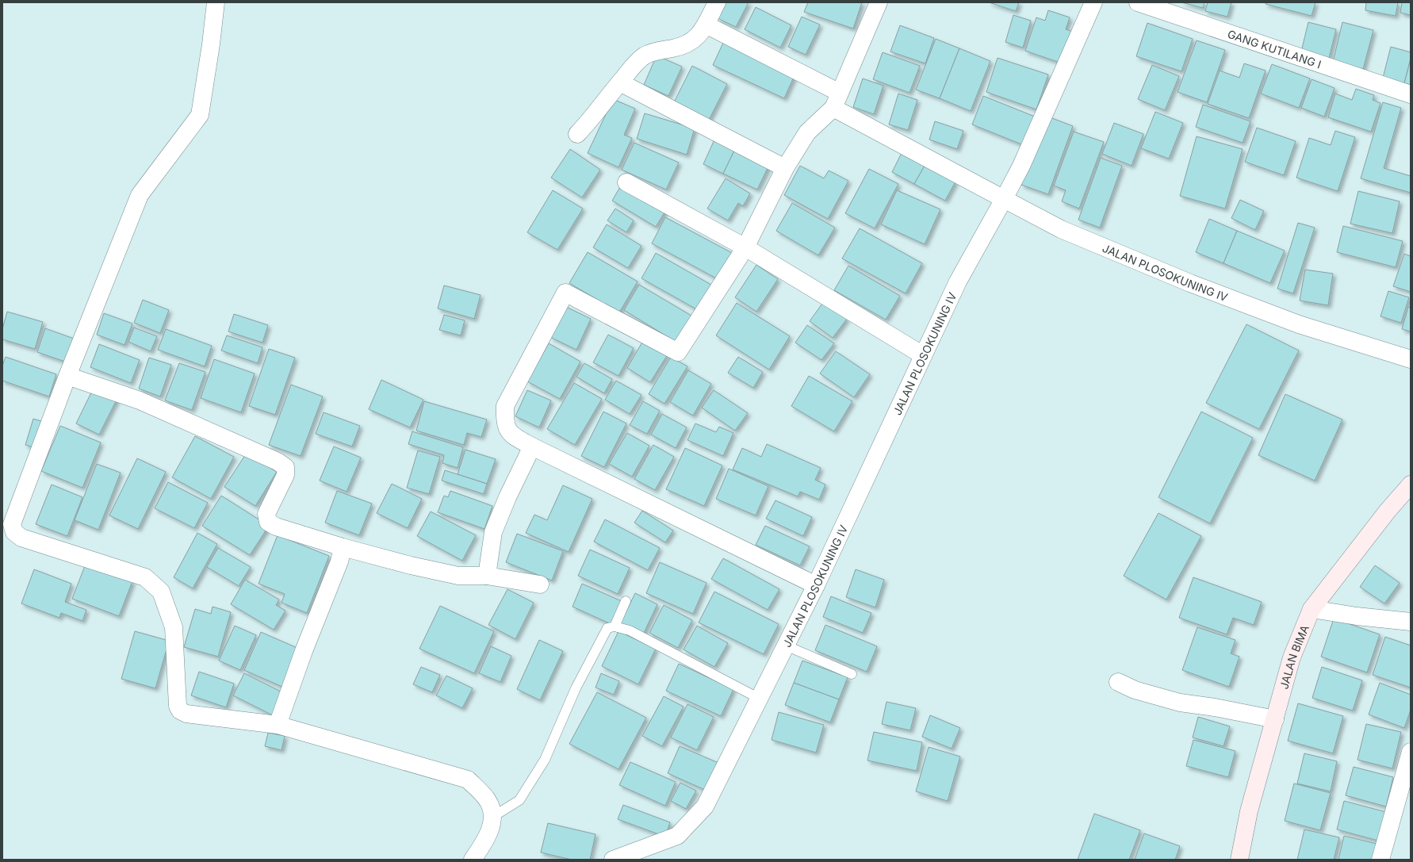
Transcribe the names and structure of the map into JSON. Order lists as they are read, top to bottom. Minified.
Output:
{"streets":{"street":["GANG KUTILANG I","JALAN PLOSOKUNING IV","JALAN BIMA"]}}
